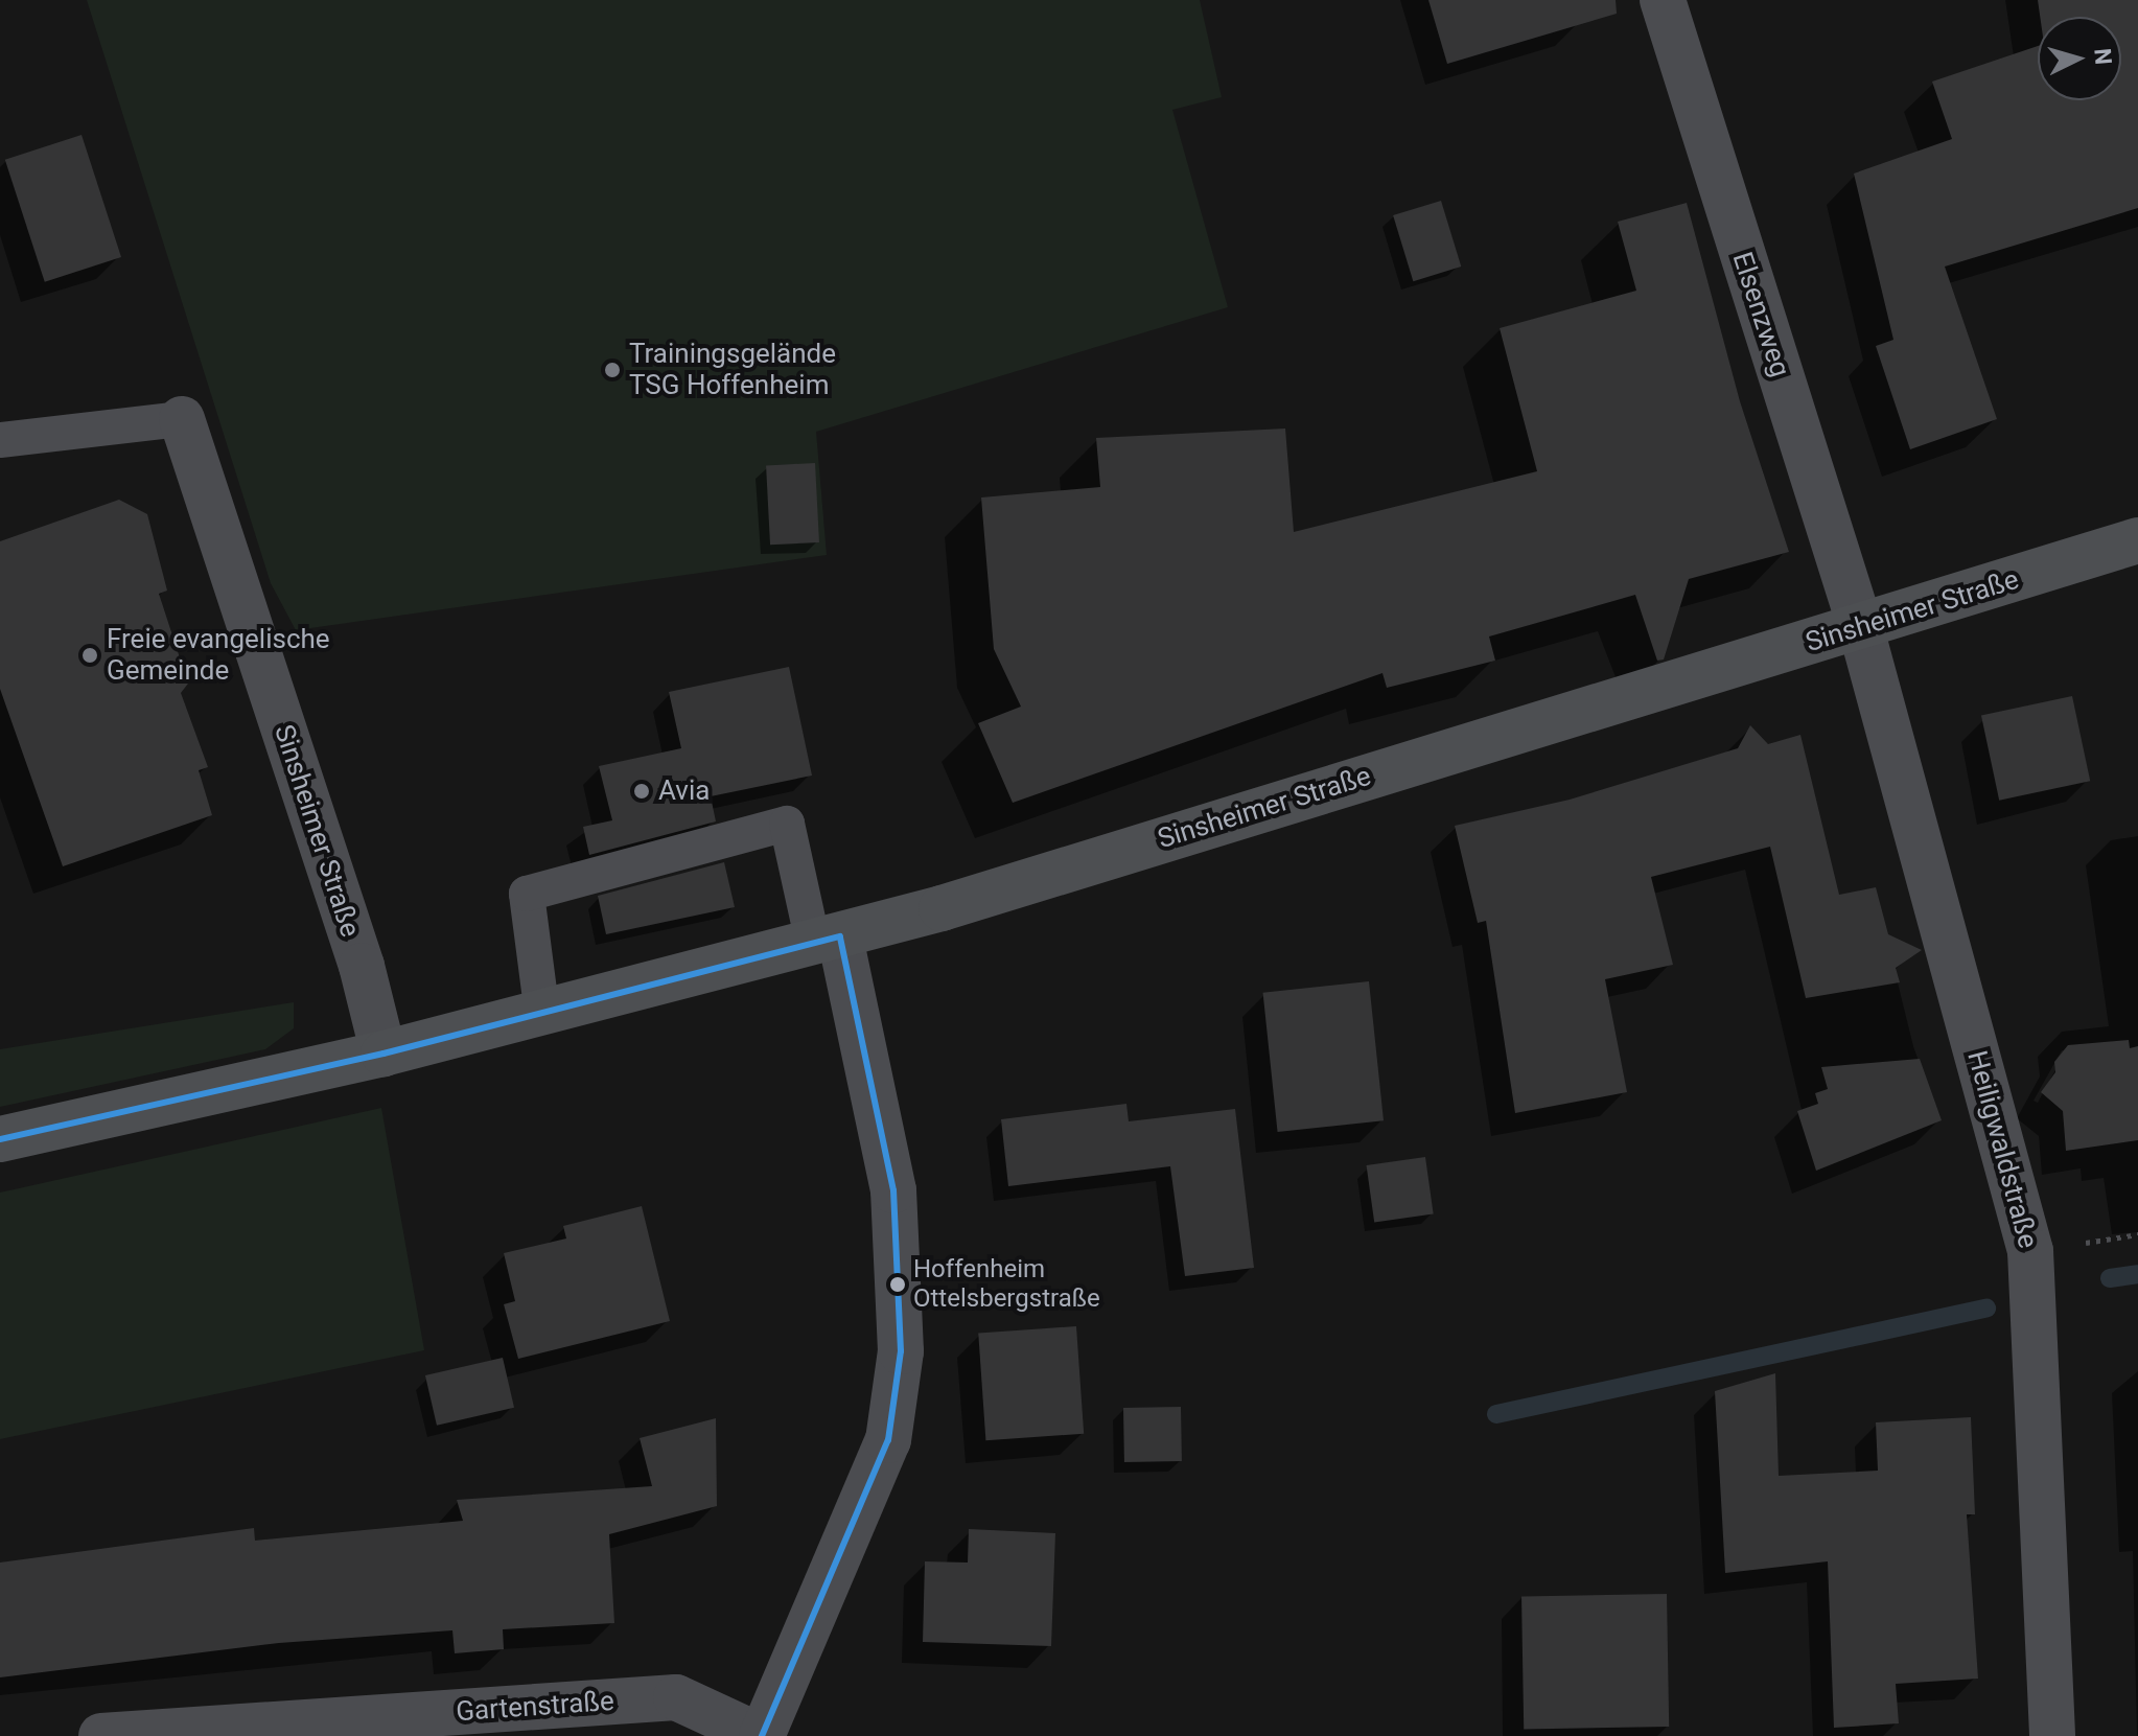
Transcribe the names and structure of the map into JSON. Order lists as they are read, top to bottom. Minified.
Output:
{"streets":{"main road":["Sinsheimer Straße"],"street":["Elsenzweg","Heiligwaldstraße","Gartenstraße"]},"crossings":[["Elsenzweg","Sinsheimer Straße"],["Elsenzweg","Heiligwaldstraße"],["Sinsheimer Straße","Heiligwaldstraße"]],"places":["Trainingsgelände TSG Hoffenheim","Freie evangelische Gemeinde","Avia","Hoffenheim Ottelsbergstraße"],"north":"right"}
